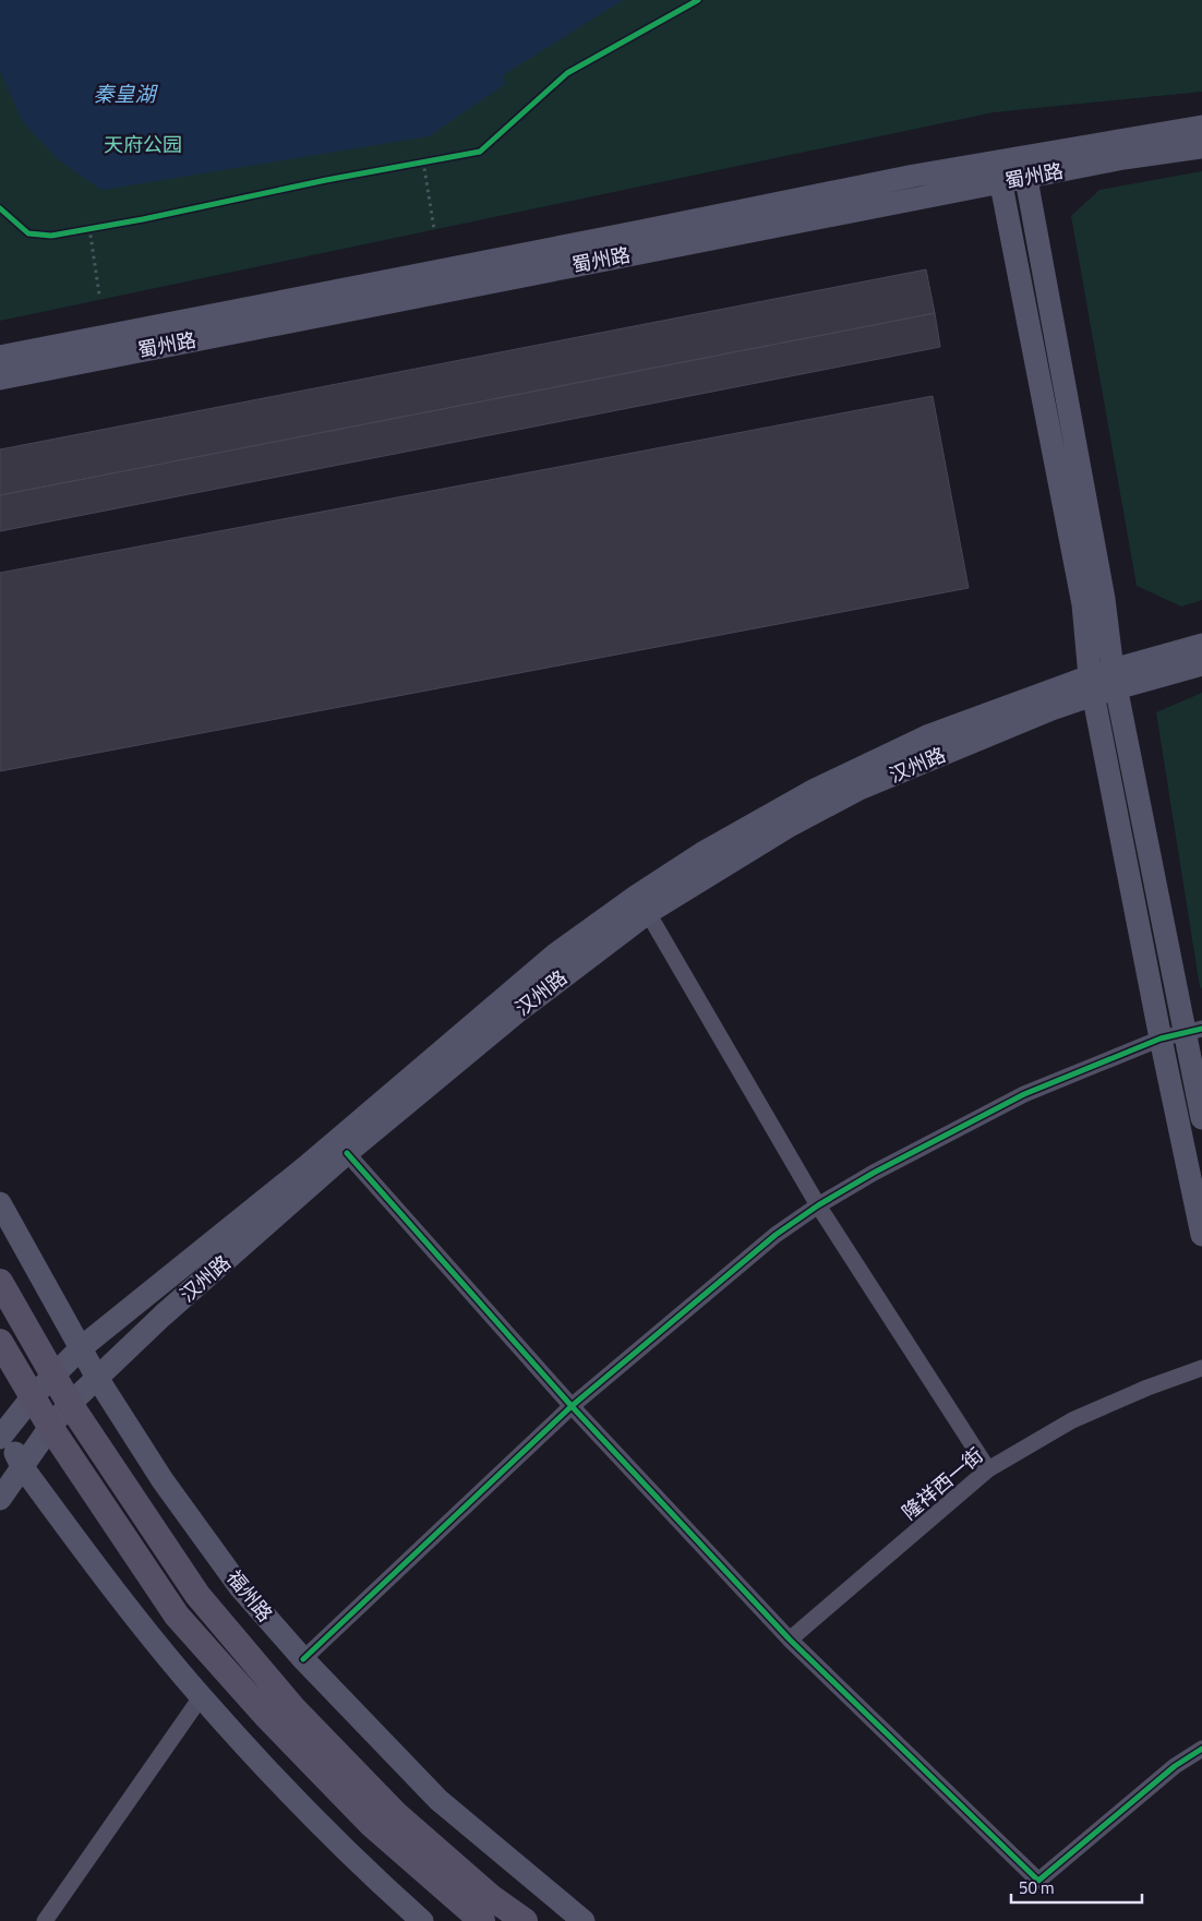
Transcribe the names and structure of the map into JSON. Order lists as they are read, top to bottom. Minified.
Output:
{"streets":{"main road":["蜀州路","汉州路","福州路"],"street":["隆祥西一街"]},"crossings":[["汉州路","福州路"]],"water":["秦皇湖"],"parks":["天府公园"],"scale_bar":"50 m"}
